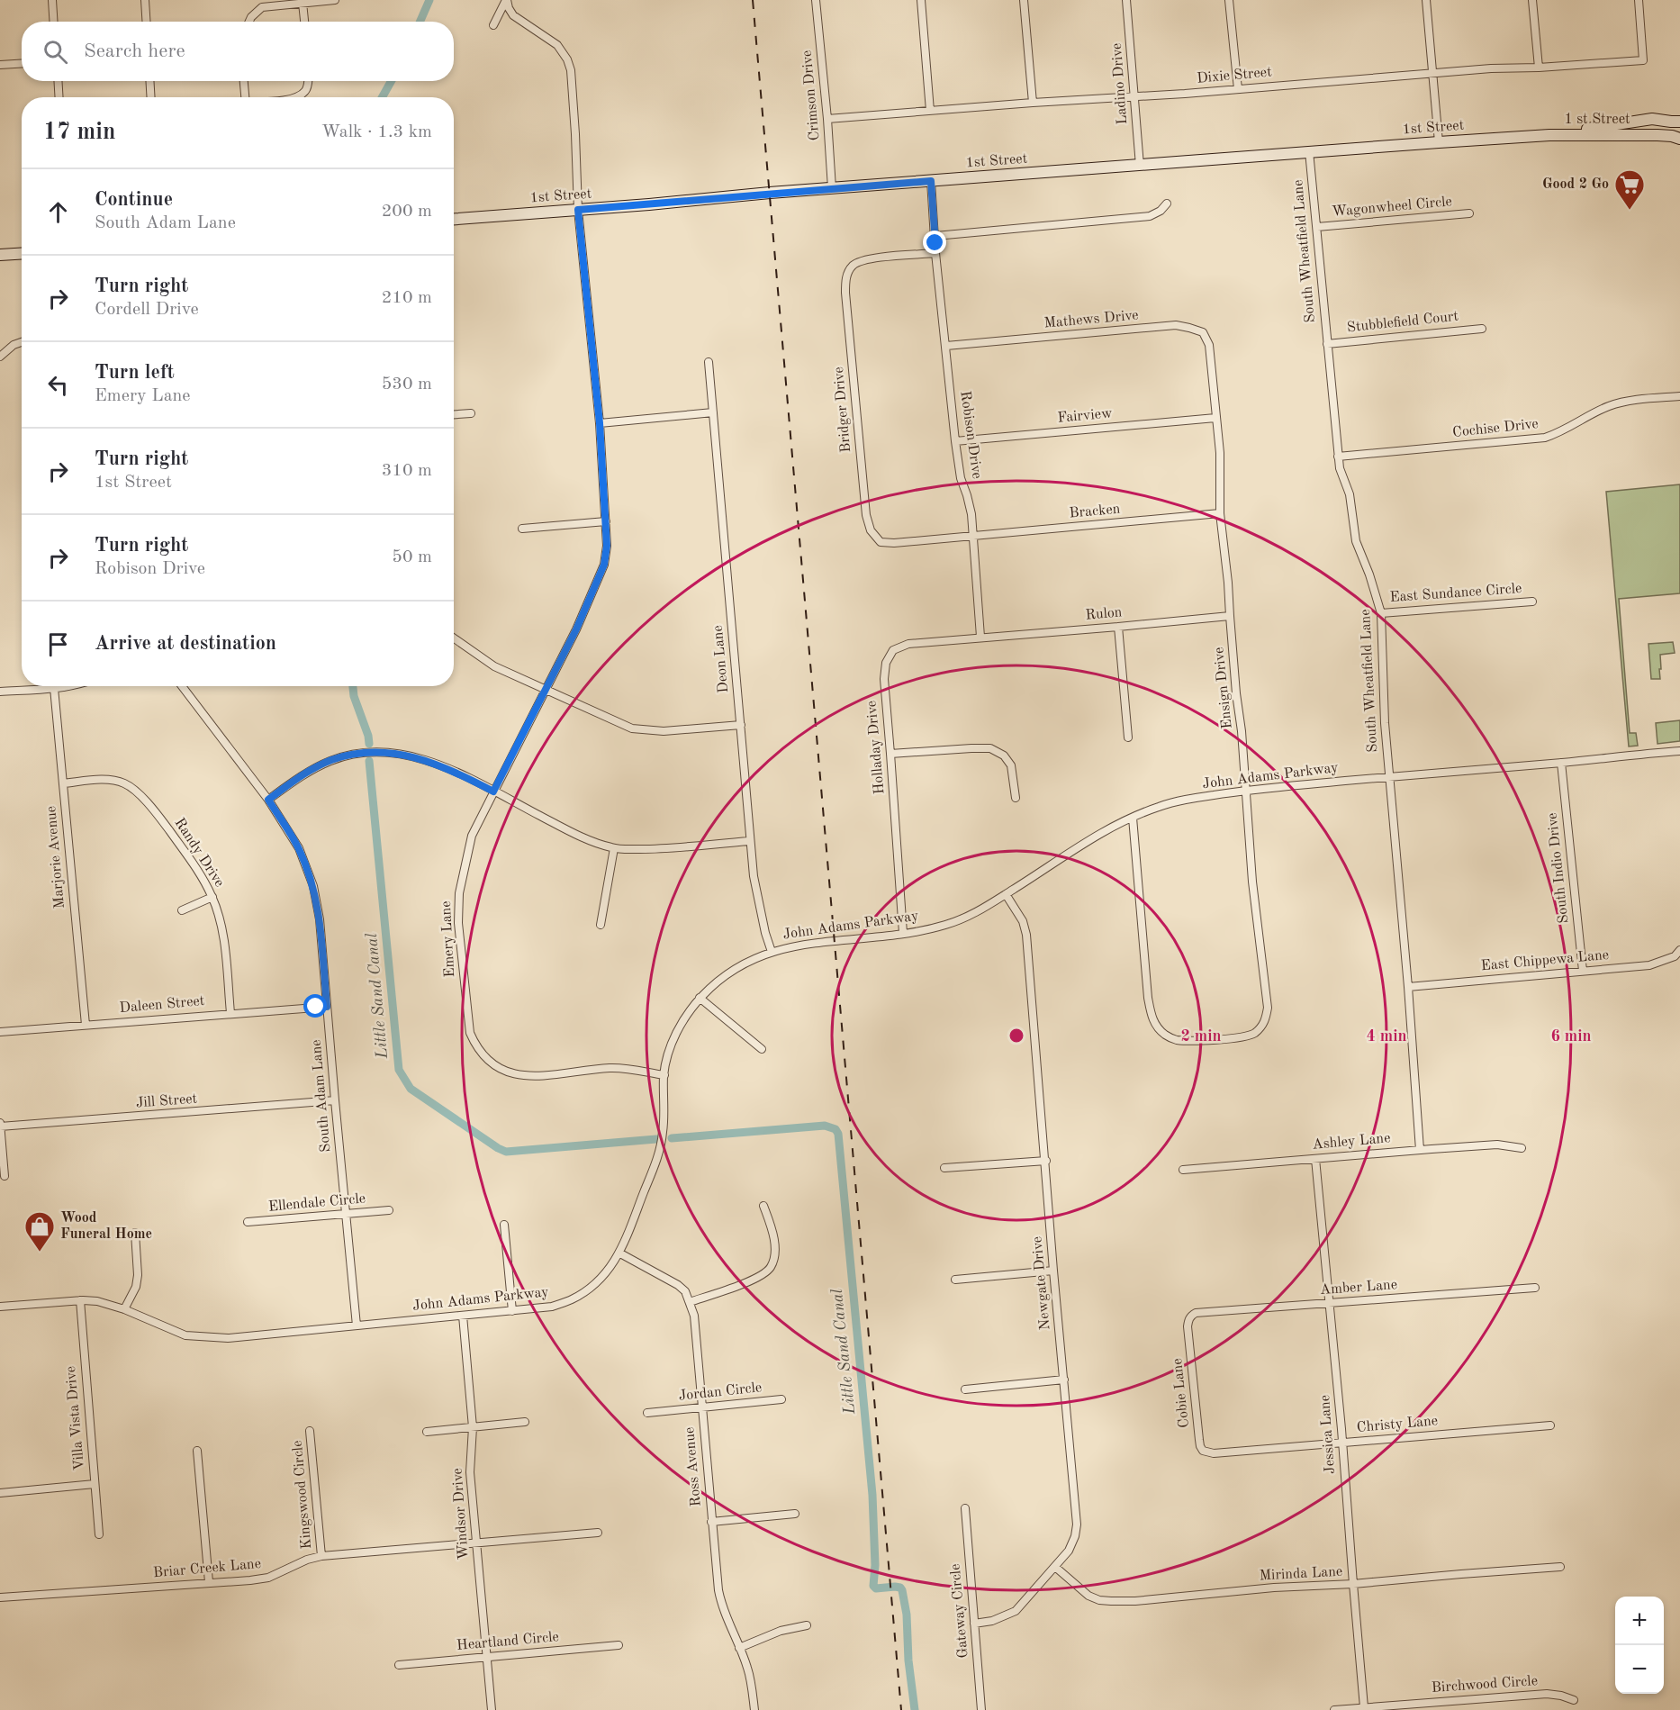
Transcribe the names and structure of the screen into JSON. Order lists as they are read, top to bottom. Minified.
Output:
{"streets":{"main road":["1 st Street","1st Street"],"street":["Dixie Street","Ladino Drive","Crimson Drive","Wagonwheel Circle","South Wheatfield Lane","Mathews Drive","Stubblefield Court","Bridger Drive","Fairview","Cochise Drive","Robison Drive","Bracken","East Sundance Circle","Rulon","Deon Lane","Ensign Drive","Holladay Drive","John Adams Parkway","Randy Drive","Marjorie Avenue","South Indio Drive","Emery Lane","East Chippewa Lane","Daleen Street","South Adam Lane","Jill Street","Ashley Lane","Ellendale Circle","Newgate Drive","Amber Lane","Jordan Circle","Cobie Lane","Villa Vista Drive","Christy Lane","Jessica Lane","Ross Avenue","Kingswood Circle","Windsor Drive","Briar Creek Lane","Mirinda Lane","Gateway Circle","Heartland Circle","Birchwood Circle"]},"crossings":[["Dixie Street","Ladino Drive"],["Dixie Street","Crimson Drive"],["Ladino Drive","1st Street"],["Crimson Drive","1st Street"],["1 st Street","1st Street"],["1st Street","South Wheatfield Lane"],["1st Street","Robison Drive"],["1st Street","Emery Lane"],["Wagonwheel Circle","South Wheatfield Lane"],["South Wheatfield Lane","Stubblefield Court"],["South Wheatfield Lane","Cochise Drive"],["South Wheatfield Lane","East Sundance Circle"],["South Wheatfield Lane","John Adams Parkway"],["South Wheatfield Lane","East Chippewa Lane"],["South Wheatfield Lane","Ashley Lane"],["Mathews Drive","Robison Drive"],["Mathews Drive","Ensign Drive"],["Bridger Drive","Robison Drive"],["Bridger Drive","Bracken"],["Fairview","Robison Drive"],["Fairview","Ensign Drive"],["Robison Drive","Bracken"],["Robison Drive","Rulon"],["Robison Drive","Holladay Drive"],["Bracken","Ensign Drive"],["Rulon","Ensign Drive"],["Rulon","Holladay Drive"],["Deon Lane","John Adams Parkway"],["Ensign Drive","John Adams Parkway"],["Holladay Drive","John Adams Parkway"],["John Adams Parkway","South Indio Drive"],["John Adams Parkway","Emery Lane"],["John Adams Parkway","South Adam Lane"],["John Adams Parkway","Newgate Drive"],["John Adams Parkway","Villa Vista Drive"],["John Adams Parkway","Ross Avenue"],["John Adams Parkway","Windsor Drive"],["Randy Drive","Marjorie Avenue"],["Randy Drive","Daleen Street"],["Marjorie Avenue","Daleen Street"],["South Indio Drive","East Chippewa Lane"],["Daleen Street","South Adam Lane"],["South Adam Lane","Jill Street"],["South Adam Lane","Ellendale Circle"],["Ashley Lane","Jessica Lane"],["Newgate Drive","Mirinda Lane"],["Newgate Drive","Gateway Circle"],["Amber Lane","Cobie Lane"],["Amber Lane","Jessica Lane"],["Jordan Circle","Ross Avenue"],["Cobie Lane","Christy Lane"],["Christy Lane","Jessica Lane"],["Jessica Lane","Mirinda Lane"],["Jessica Lane","Birchwood Circle"],["Kingswood Circle","Briar Creek Lane"],["Windsor Drive","Briar Creek Lane"],["Windsor Drive","Heartland Circle"]],"water":["Little Sand Canal"],"places":{"supermarket":["Good 2 Go"],"shop":["Wood Funeral Home"]},"page":{"search":"Search here","heading":["17 min","Walk · 1.3 km"],"list":[["Continue","South Adam Lane","200 m"],["Turn right","Cordell Drive","210 m"],["Turn left","Emery Lane","530 m"],["Turn right","1st Street","310 m"],["Turn right","Robison Drive","50 m"],"Arrive at destination"],"map_buttons":["+","−"]},"rings":["2 min","4 min","6 min"]}
